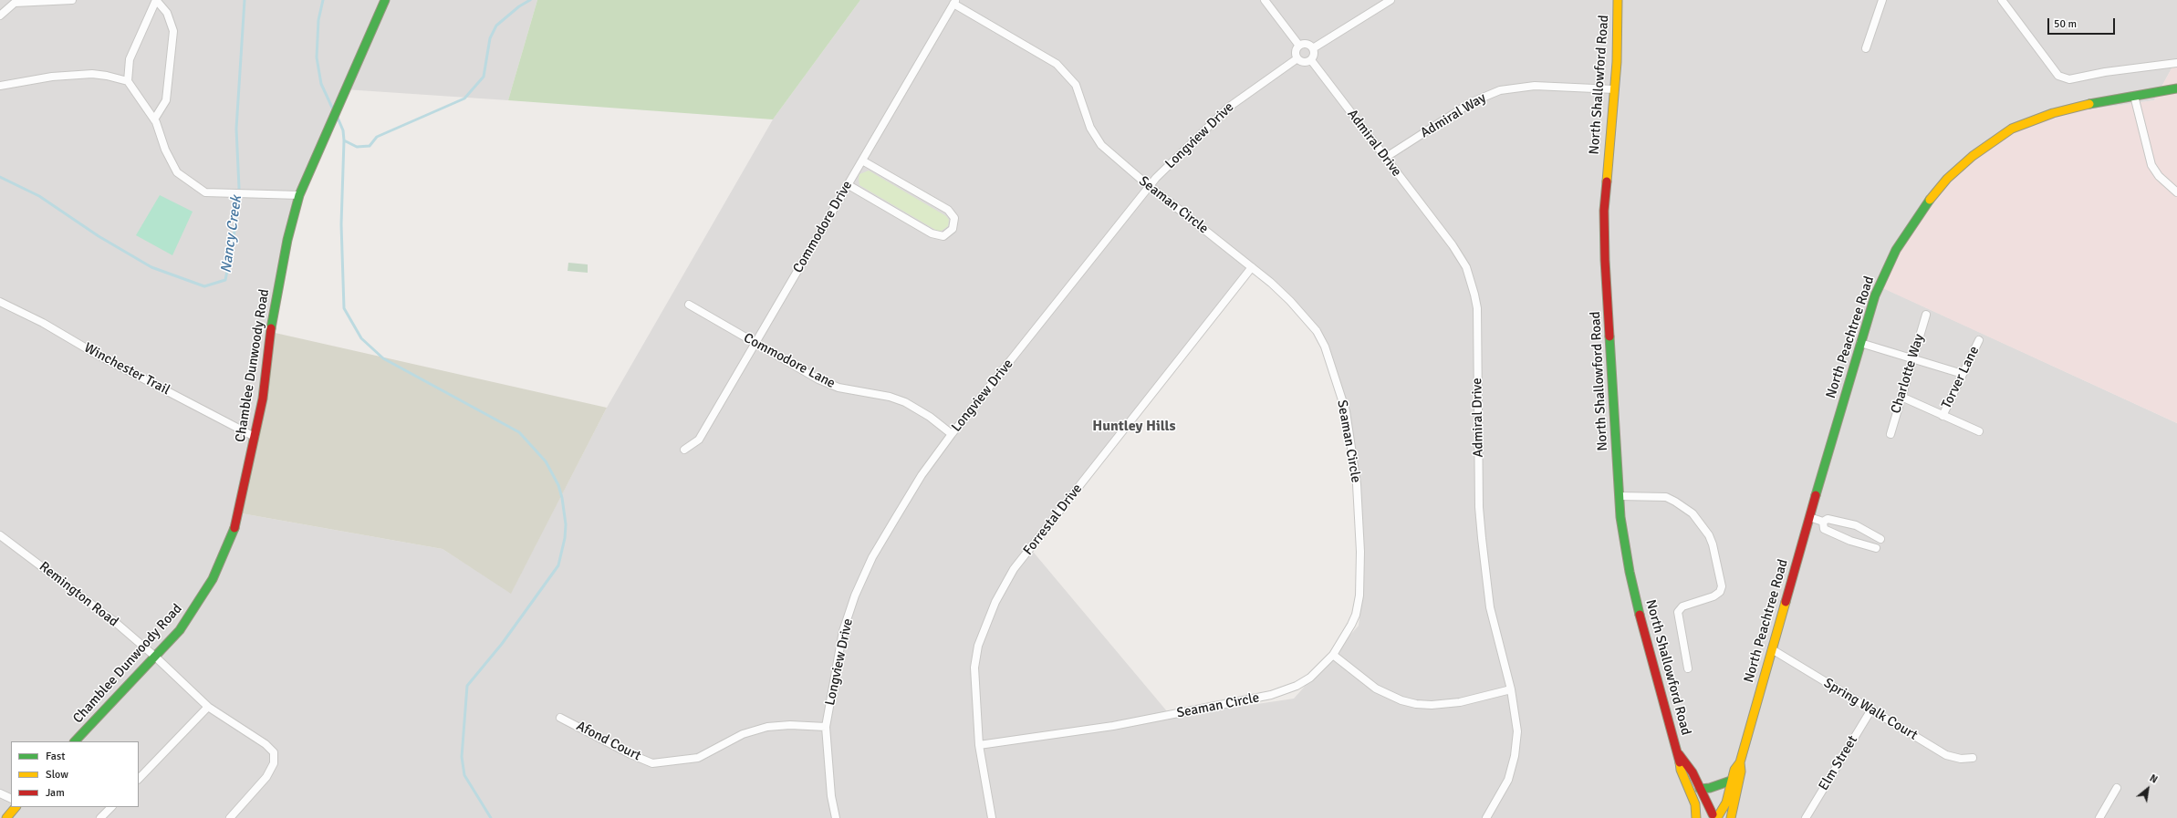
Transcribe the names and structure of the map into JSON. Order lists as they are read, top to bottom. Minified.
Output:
{"streets":{"street":["North Shallowford Road","Admiral Way","Longview Drive","Admiral Drive","Seaman Circle","Commodore Drive","North Peachtree Road","Commodore Lane","Chamblee Dunwoody Road","Winchester Trail","Charlotte Way","Torver Lane","Forrestal Drive","Remington Road","Spring Walk Court","Afond Court","Elm Street"]},"crossings":[["North Shallowford Road","Admiral Way"],["North Shallowford Road","North Peachtree Road"],["Admiral Way","Admiral Drive"],["Longview Drive","Admiral Drive"],["Longview Drive","Seaman Circle"],["Longview Drive","Commodore Lane"],["Longview Drive","Afond Court"],["Seaman Circle","Commodore Drive"],["Seaman Circle","Forrestal Drive"],["Commodore Drive","Commodore Lane"],["North Peachtree Road","Spring Walk Court"],["Chamblee Dunwoody Road","Winchester Trail"],["Chamblee Dunwoody Road","Remington Road"],["Spring Walk Court","Elm Street"]],"districts":["Huntley Hills"],"water":["Nancy Creek"],"legend":["Fast","Slow","Jam"],"scale_bar":"50 m","north":"top right"}
